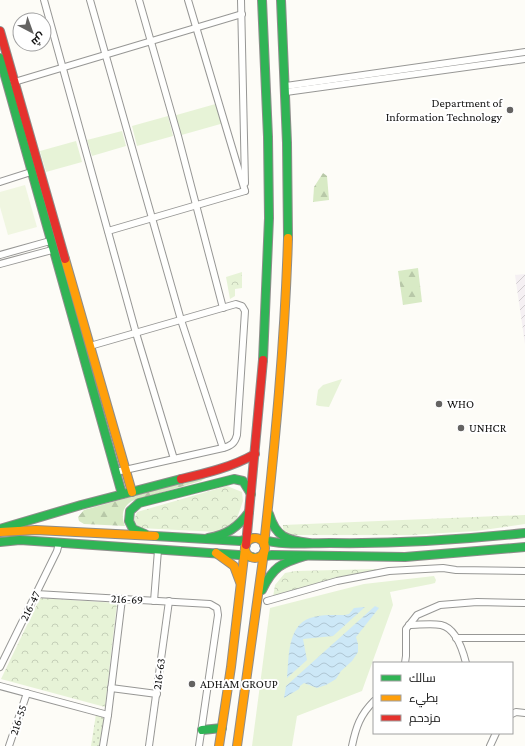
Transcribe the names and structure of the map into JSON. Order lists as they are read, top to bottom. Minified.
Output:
{"streets":{"street":["216-69","216-47","216-63","216-55"]},"crossings":[["216-69","216-47"],["216-69","216-63"]],"places":["Department of Information Technology","WHO","UNHCR","ADHAM GROUP"],"legend":["سالك","بطيء","مزدحم"],"north":"bottom right"}
